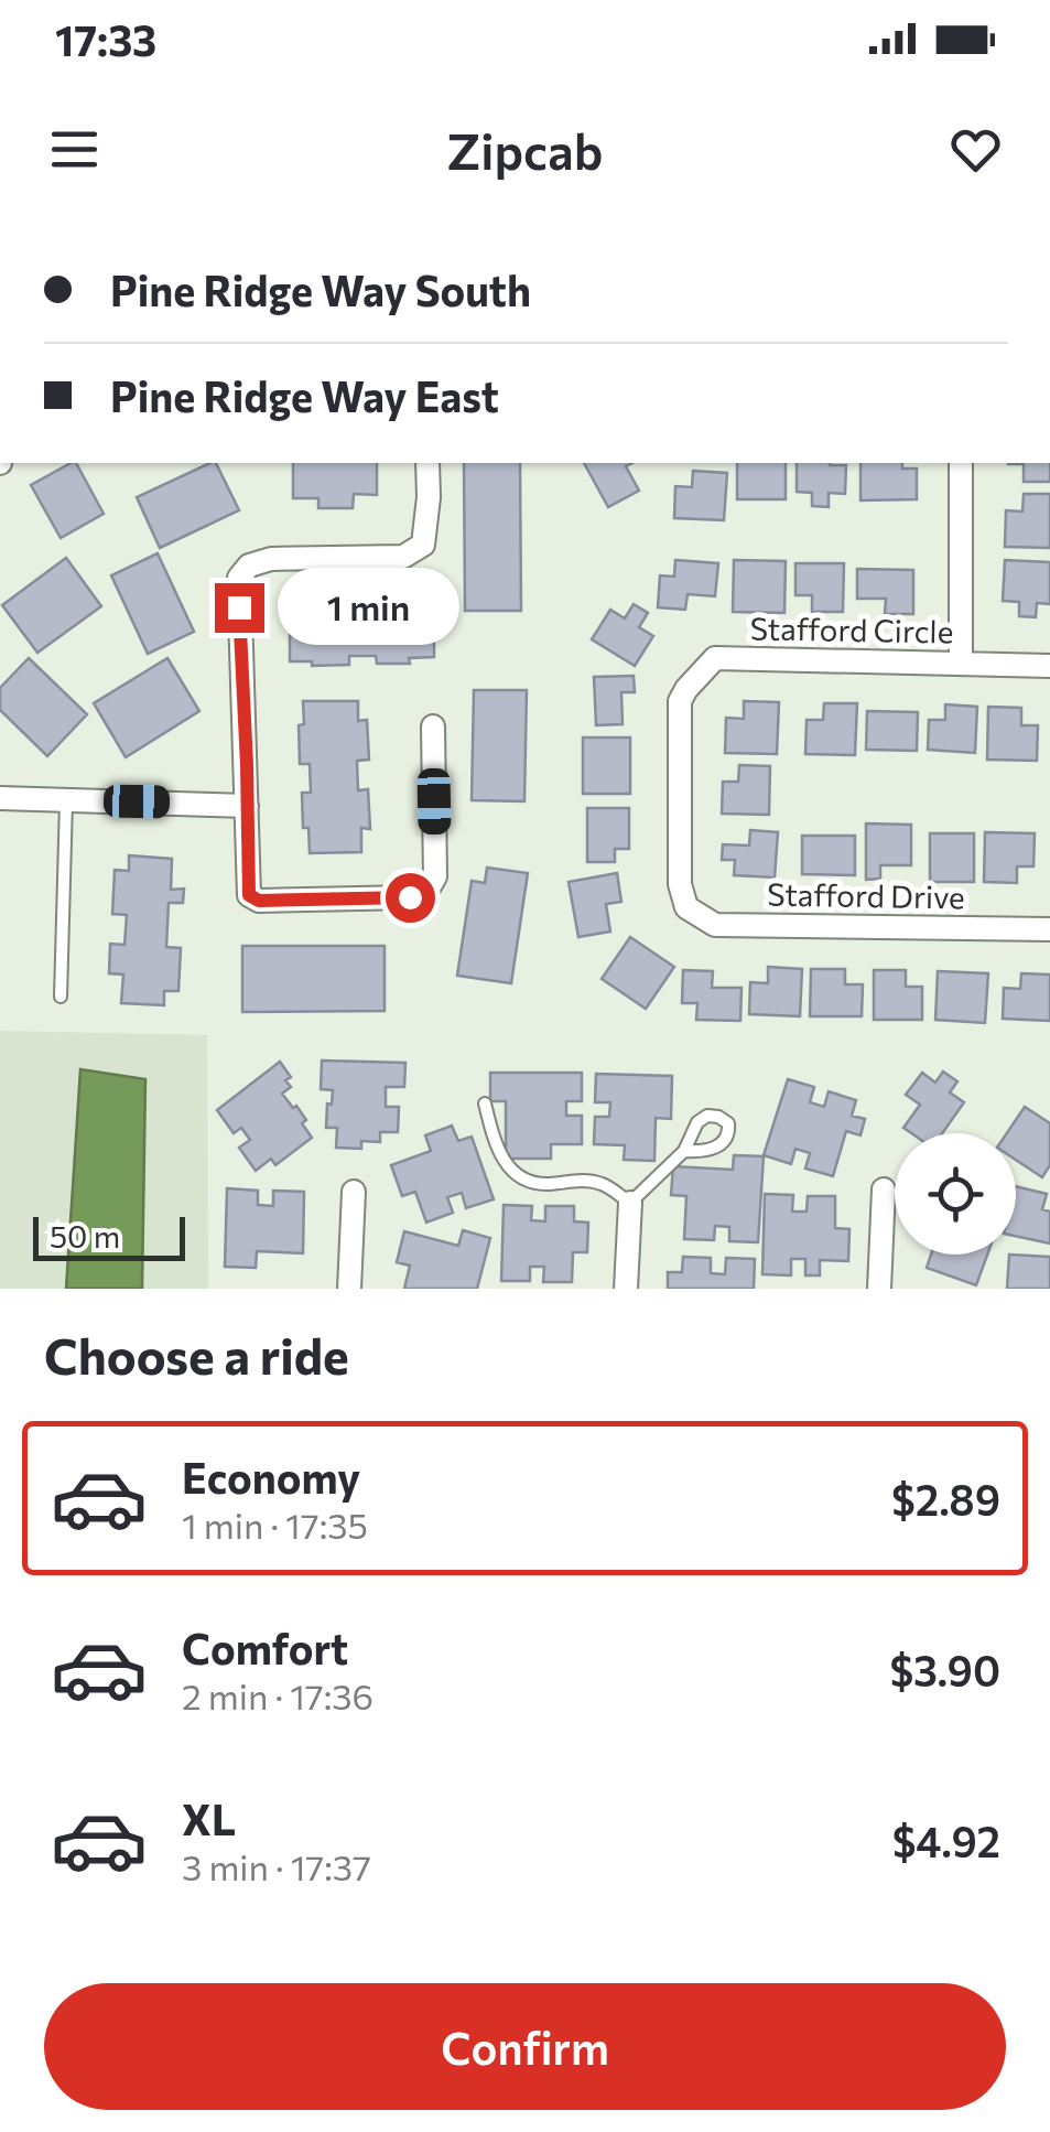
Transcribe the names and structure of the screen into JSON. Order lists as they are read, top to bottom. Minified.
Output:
{"streets":{"street":["Stafford Circle","Stafford Drive"]},"crossings":[["Stafford Circle","Stafford Drive"]],"scale_bar":"50 m","page":{"status":"17:33","header":"Zipcab","banner":["Pine Ridge Way South","Pine Ridge Way East"],"bubble":"1 min","scale":"50 m","heading":"Choose a ride","list":[{"name":"Economy","note":"1 min · 17:35","value":"$2.89"},{"name":"Comfort","note":"2 min · 17:36","value":"$3.90"},{"name":"XL","note":"3 min · 17:37","value":"$4.92"}],"buttons":"Confirm"}}
